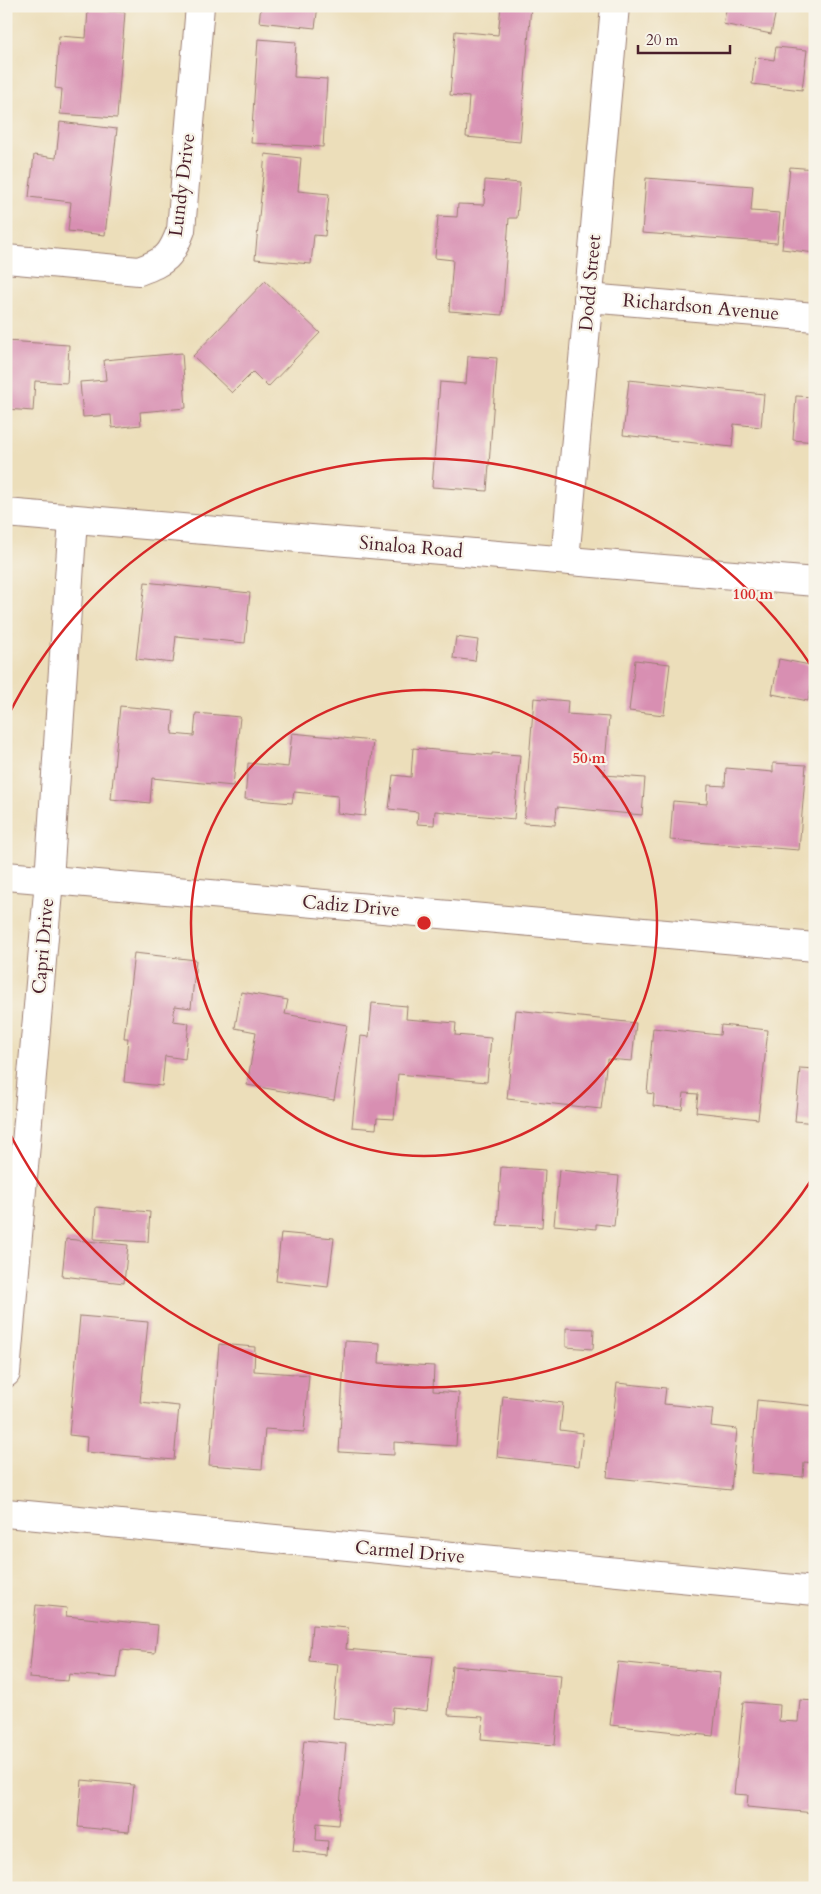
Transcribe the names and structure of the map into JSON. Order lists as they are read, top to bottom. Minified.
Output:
{"streets":{"street":["Lundy Drive","Dodd Street","Richardson Avenue","Sinaloa Road","Cadiz Drive","Capri Drive","Carmel Drive"]},"crossings":[["Dodd Street","Richardson Avenue"],["Dodd Street","Sinaloa Road"],["Sinaloa Road","Capri Drive"],["Cadiz Drive","Capri Drive"]],"scale_bar":"20 m","rings":["100 m","50 m"]}
